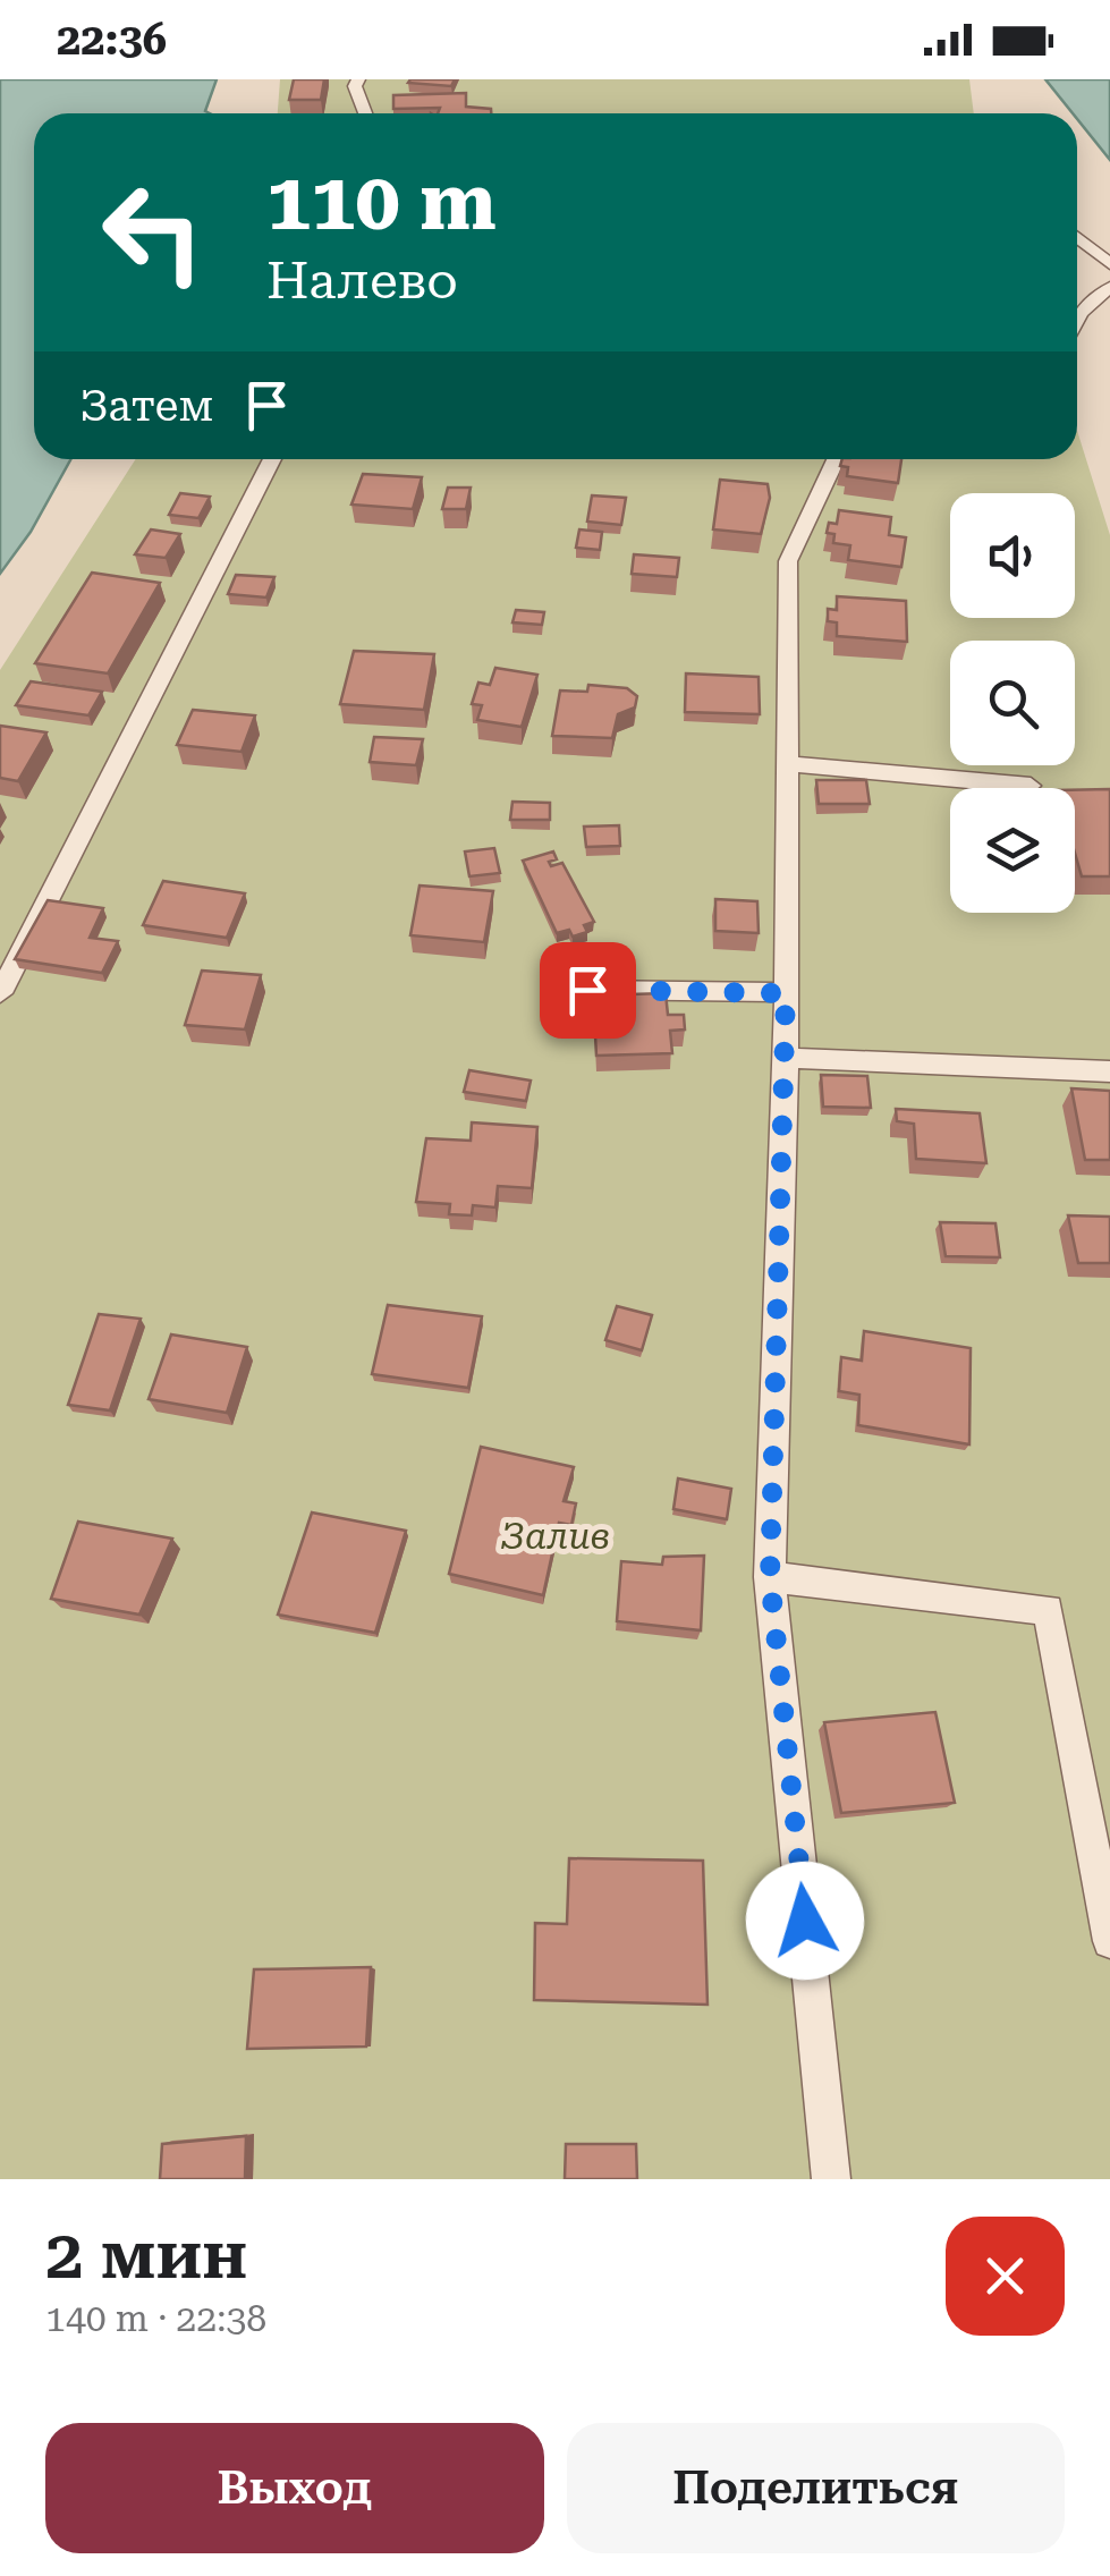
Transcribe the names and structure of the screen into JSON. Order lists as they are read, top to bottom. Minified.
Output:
{"parks":["Залив"],"page":{"status":"22:36","turn":["110 m","Налево"],"then":"Затем","heading":["2 мин","140 m · 22:38"],"buttons":["Выход","Поделиться"]}}
